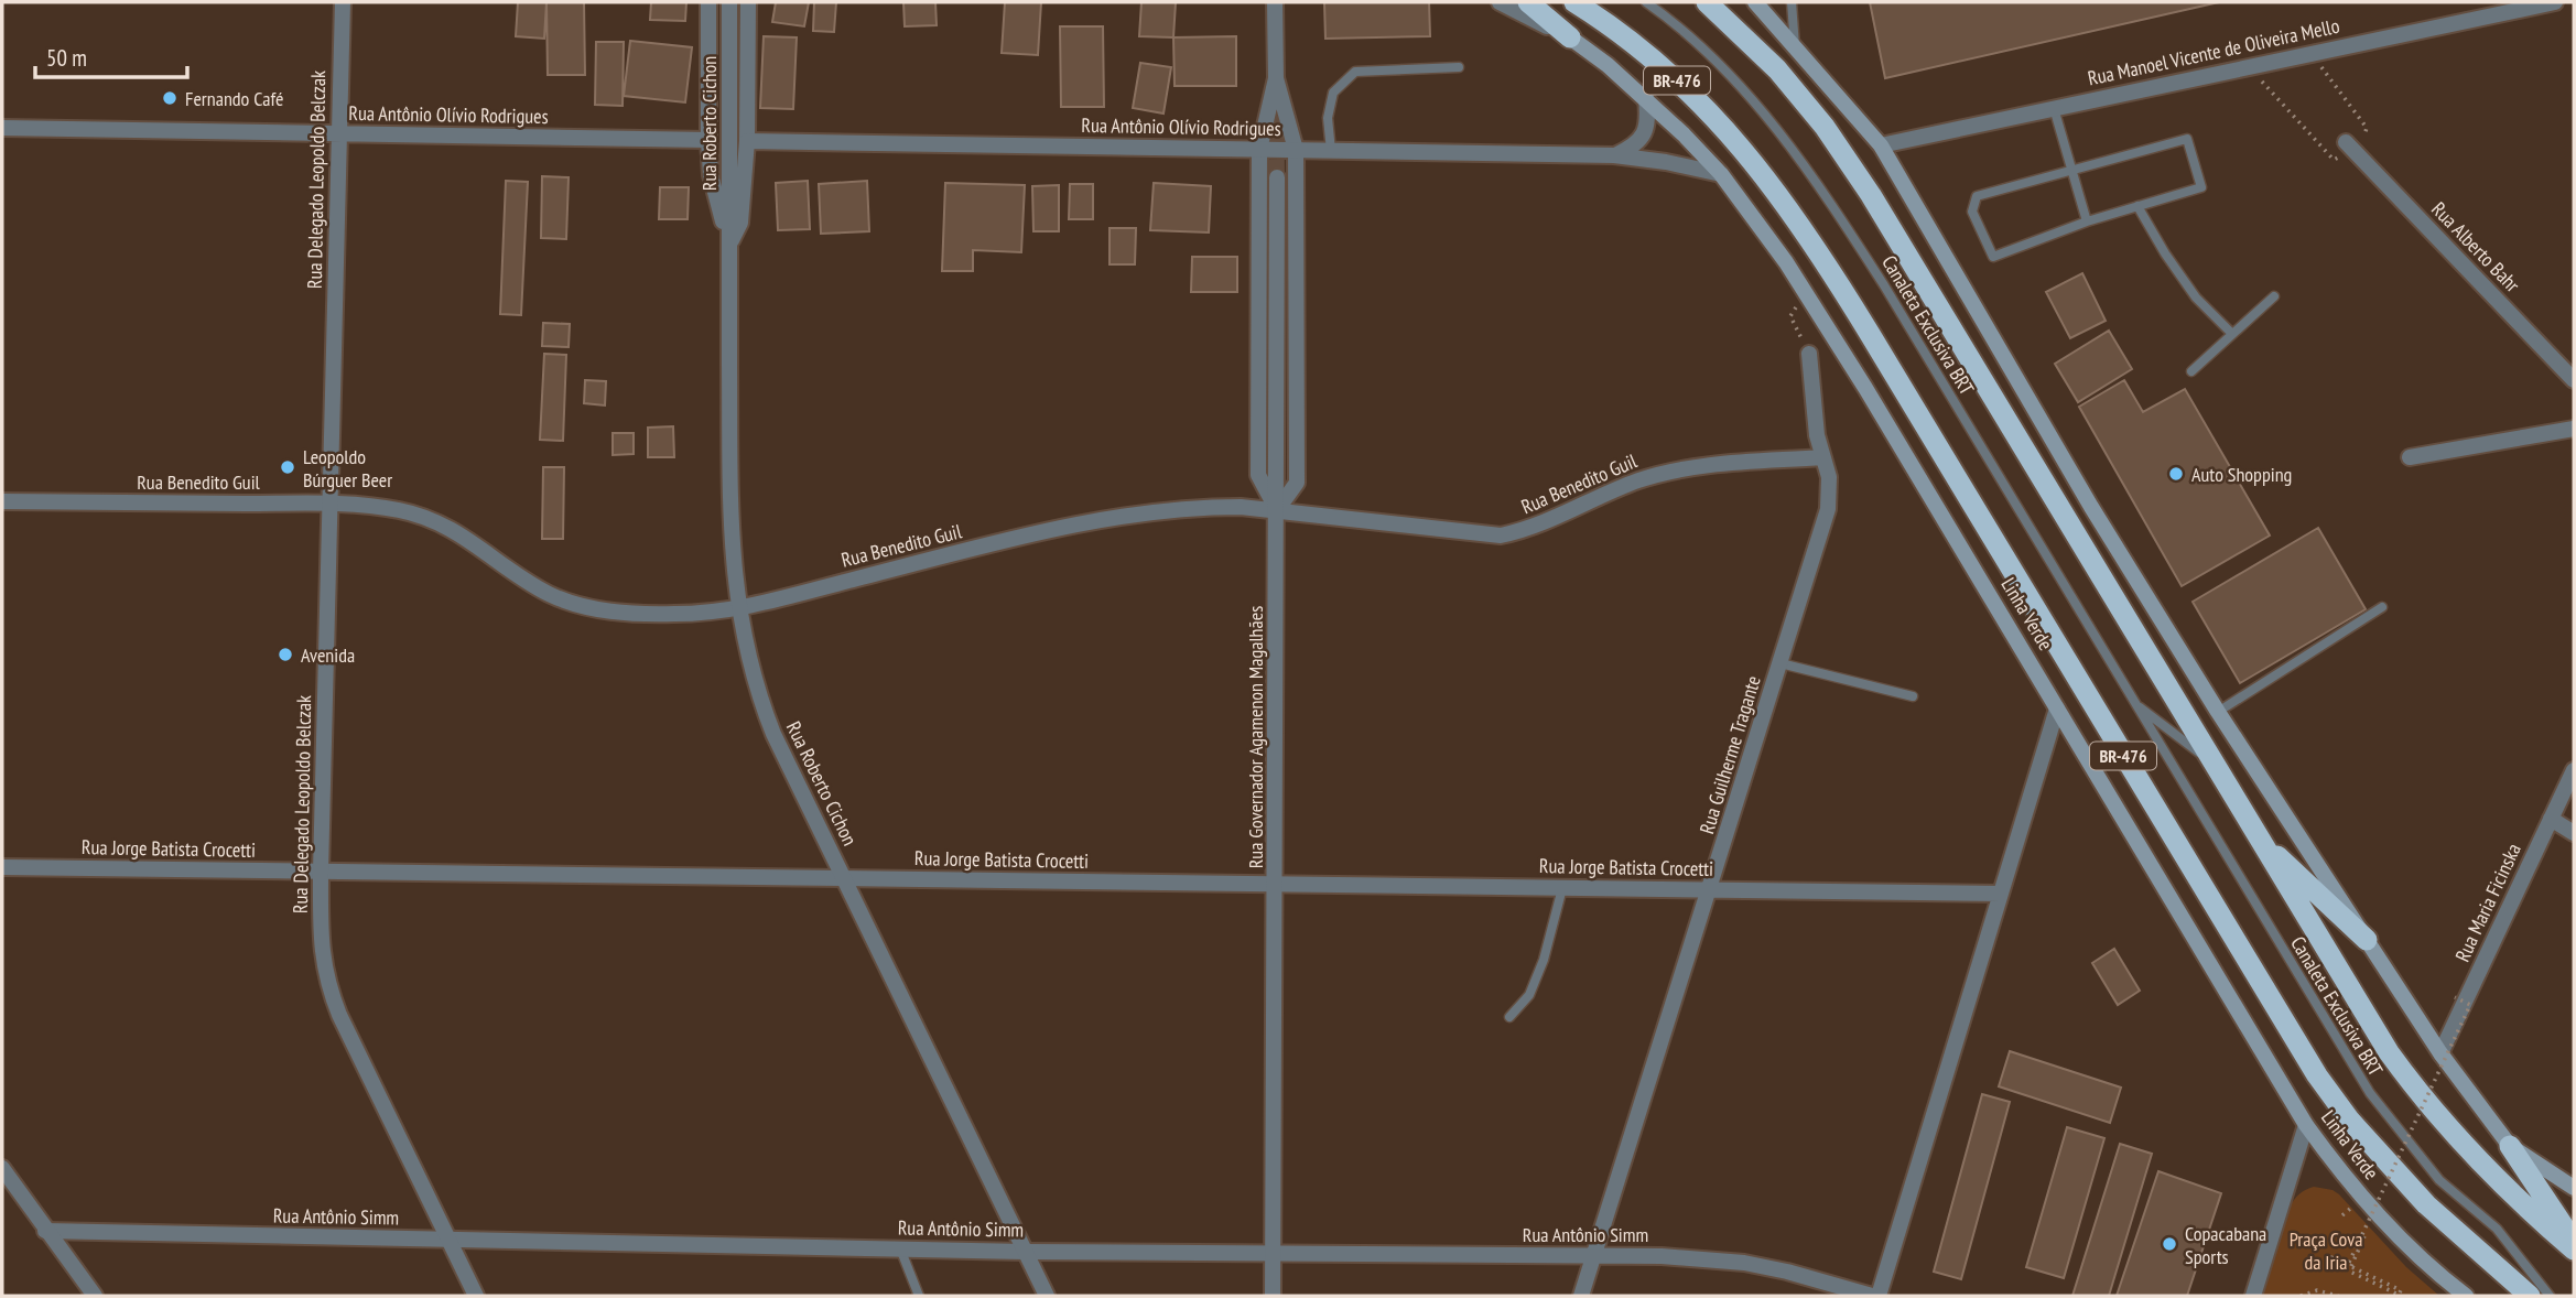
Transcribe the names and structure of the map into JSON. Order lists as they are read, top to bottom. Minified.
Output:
{"streets":{"highway":["BR-476","Linha Verde"],"street":["Rua Manoel Vicente de Oliveira Mello","Rua Antônio Olívio Rodrigues","Rua Roberto Cichon","Rua Delegado Leopoldo Belczak","Rua Alberto Bahr","Rua Benedito Guil","Rua Governador Agamenon Magalhães","Rua Guilherme Tragante","Rua Jorge Batista Crocetti","Rua Maria Ficinska","Rua Antônio Simm"],"lane":["Canaleta Exclusiva BRT"]},"crossings":[["Rua Antônio Olívio Rodrigues","Rua Roberto Cichon"],["Rua Antônio Olívio Rodrigues","Rua Delegado Leopoldo Belczak"],["Rua Antônio Olívio Rodrigues","Linha Verde"],["Rua Roberto Cichon","Rua Benedito Guil"],["Rua Roberto Cichon","Rua Jorge Batista Crocetti"],["Rua Roberto Cichon","Rua Antônio Simm"],["Rua Delegado Leopoldo Belczak","Rua Benedito Guil"],["Rua Delegado Leopoldo Belczak","Rua Jorge Batista Crocetti"],["Rua Delegado Leopoldo Belczak","Rua Antônio Simm"],["Rua Benedito Guil","Rua Governador Agamenon Magalhães"],["Rua Benedito Guil","Rua Guilherme Tragante"],["Rua Governador Agamenon Magalhães","Rua Jorge Batista Crocetti"],["Rua Governador Agamenon Magalhães","Rua Antônio Simm"],["Rua Guilherme Tragante","Rua Jorge Batista Crocetti"],["Rua Guilherme Tragante","Rua Antônio Simm"]],"parks":["Praça Cova da Iria"],"places":["Fernando Café","Leopoldo Búrguer Beer","Auto Shopping","Avenida","Copacabana Sports"],"scale_bar":"50 m"}
